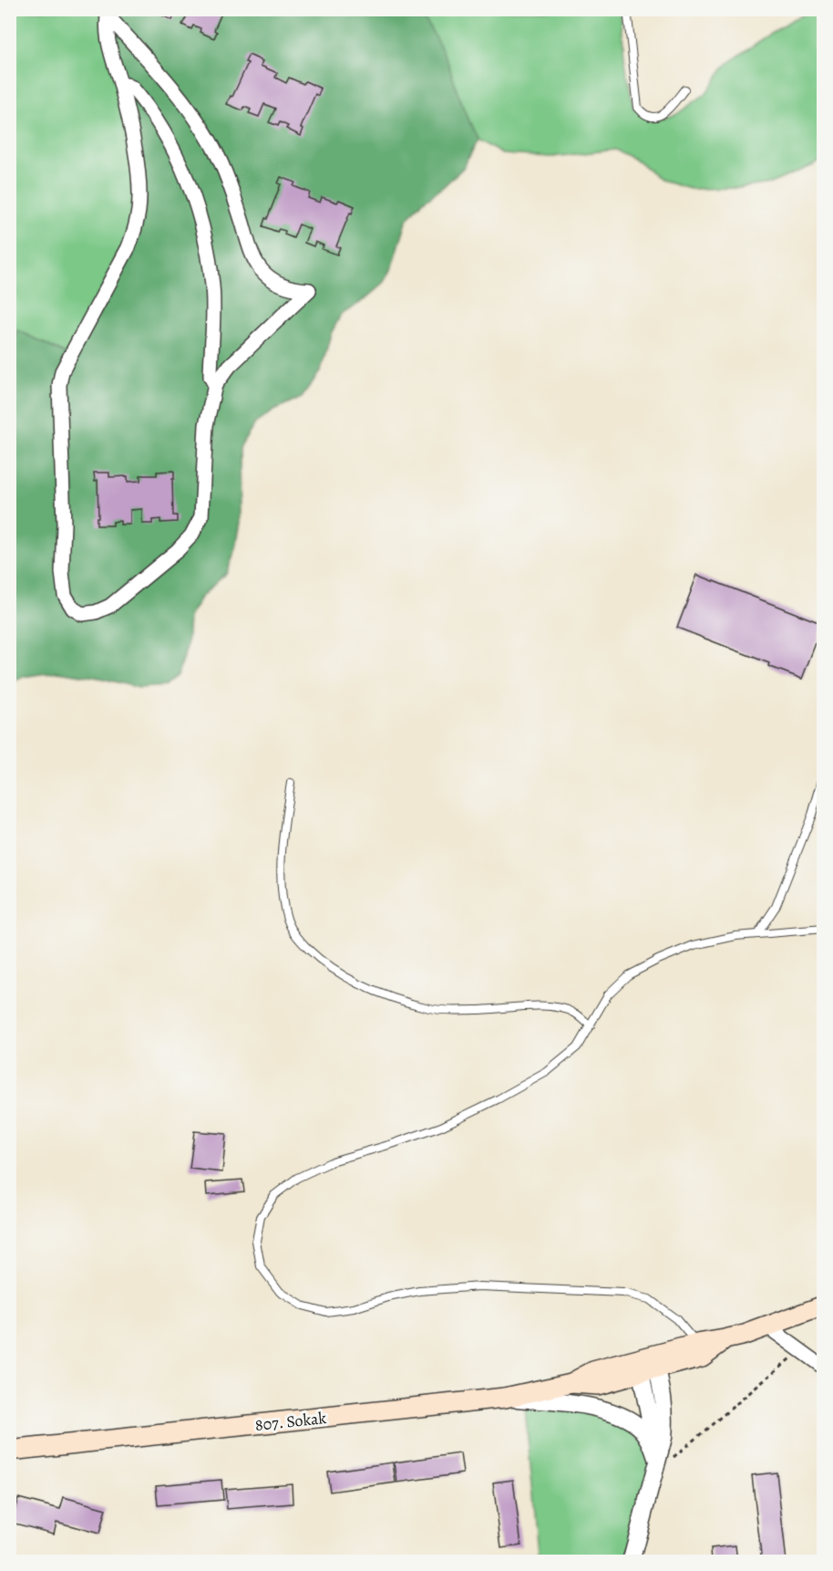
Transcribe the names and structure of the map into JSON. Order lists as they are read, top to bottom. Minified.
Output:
{"streets":{"main road":["807. Sokak"]}}
